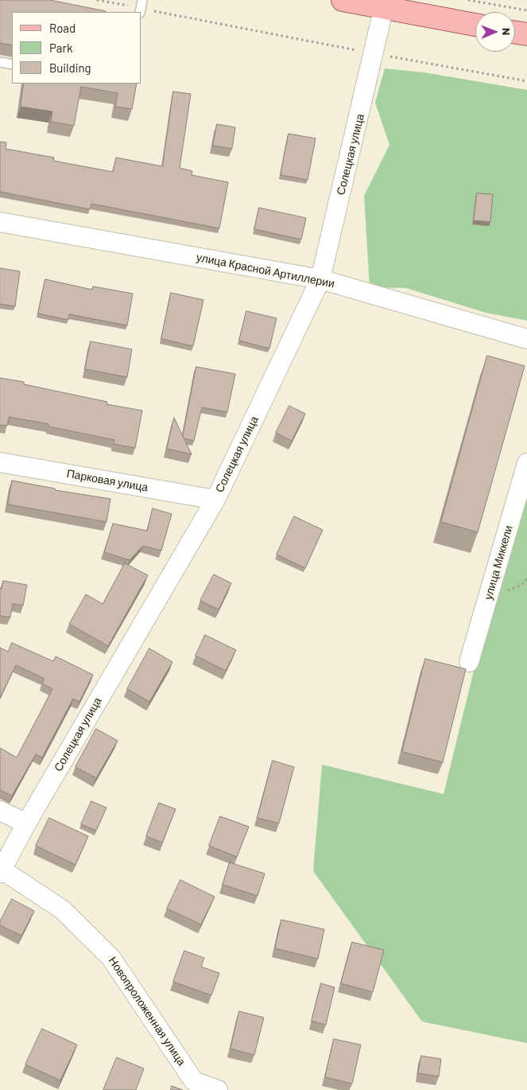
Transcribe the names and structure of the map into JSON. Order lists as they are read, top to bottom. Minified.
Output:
{"streets":{"street":["Солецкая улица","улица Красной Артиллерии","Парковая улица","улица Миккели","Новопроложенная улица"]},"crossings":[["Солецкая улица","улица Красной Артиллерии"],["Солецкая улица","Парковая улица"],["Солецкая улица","Новопроложенная улица"]],"legend":["Road","Park","Building"],"north":"right"}
